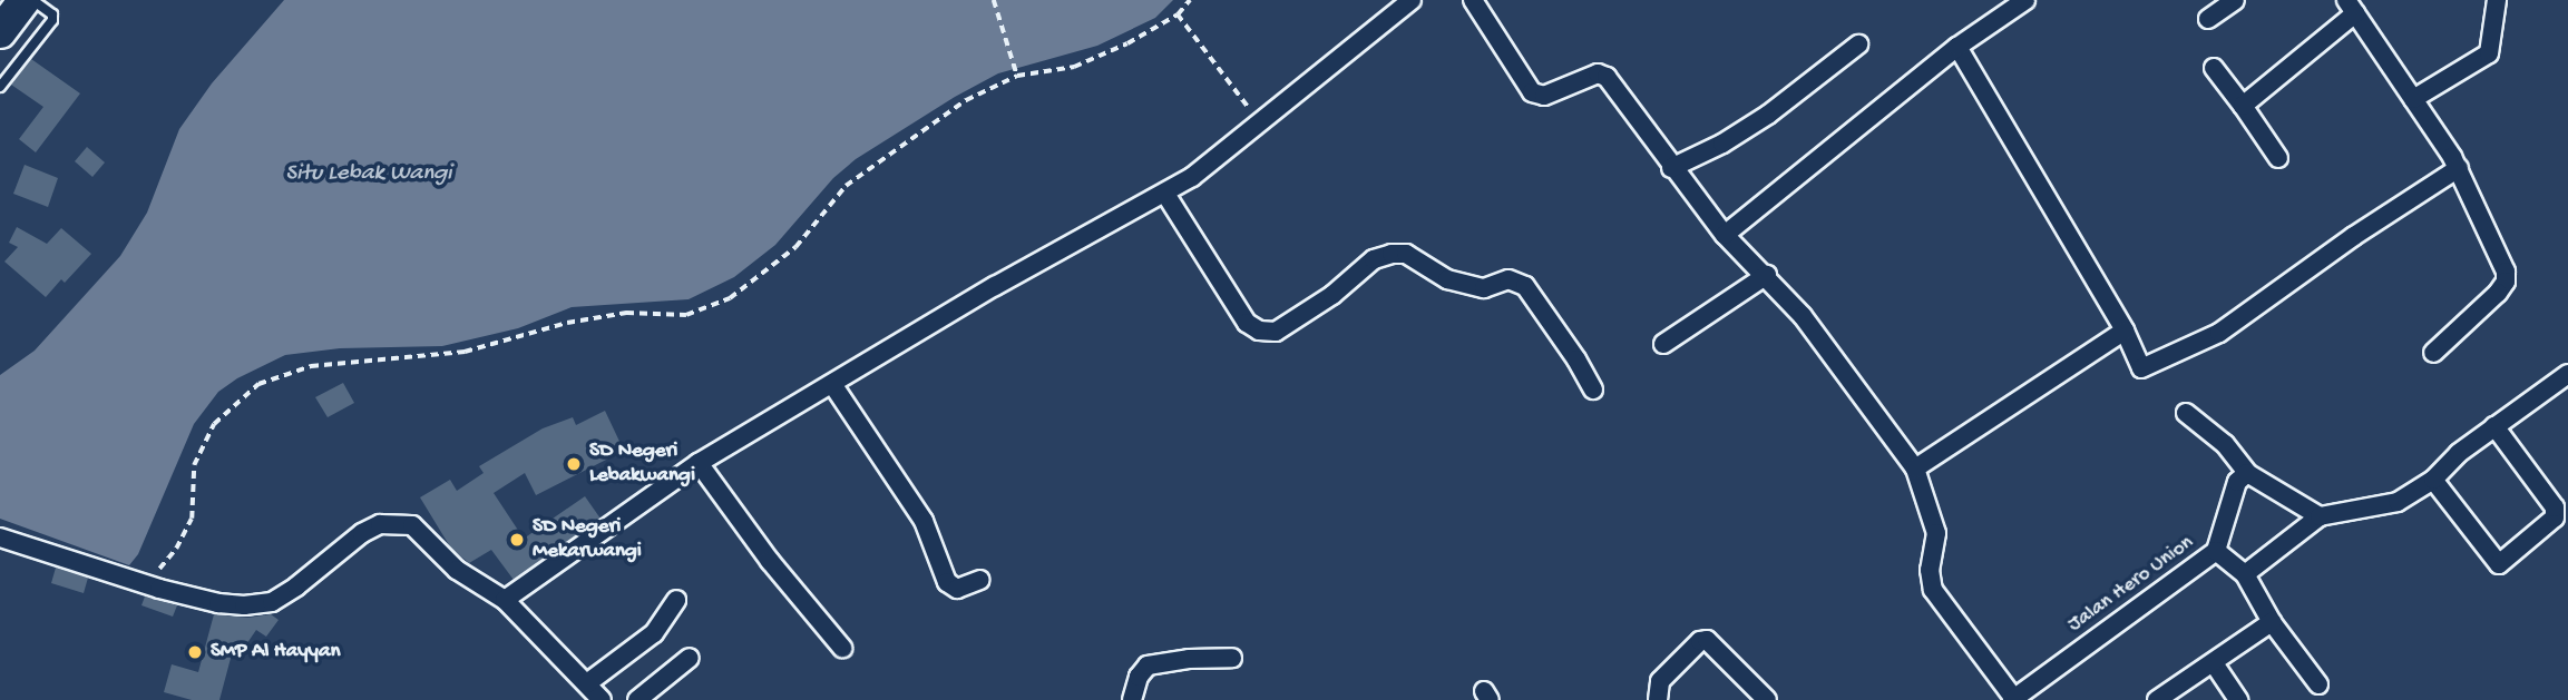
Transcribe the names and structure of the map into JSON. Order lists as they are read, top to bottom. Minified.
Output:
{"streets":{"street":["Jalan Hero Union"]},"water":["Situ Lebak Wangi"],"places":["SD Negeri Lebakwangi","SD Negeri Mekarwangi","SMP Al Hayyan"]}
